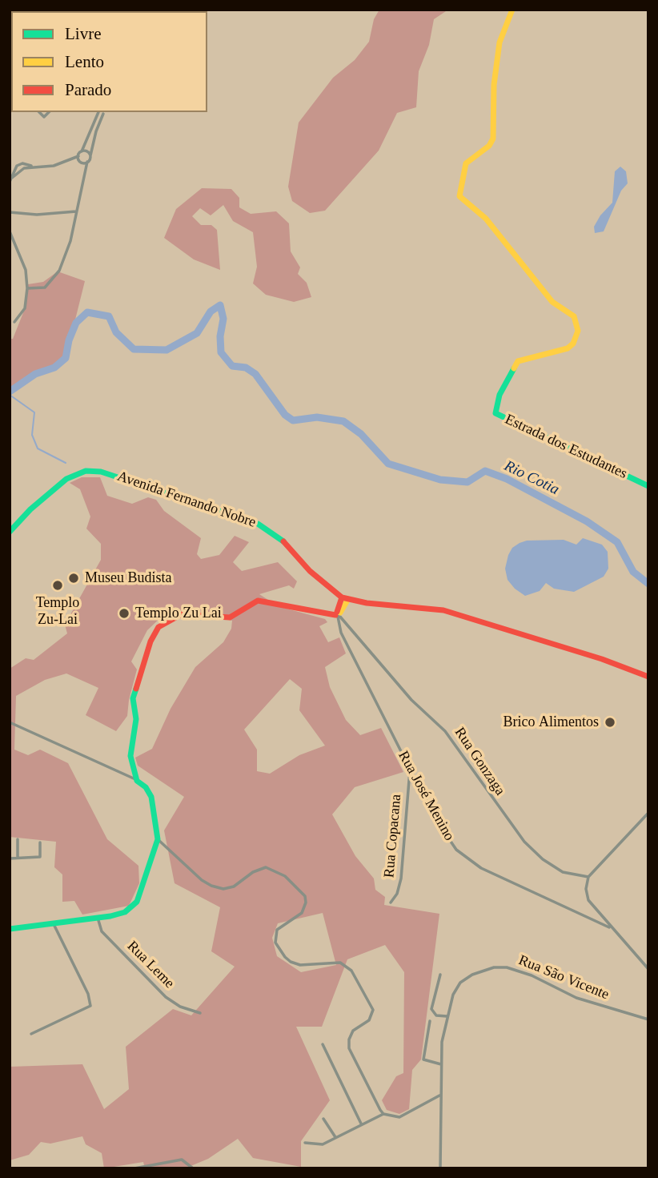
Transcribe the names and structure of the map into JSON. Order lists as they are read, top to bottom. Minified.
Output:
{"streets":{"street":["Estrada dos Estudantes","Avenida Fernando Nobre","Rua Gonzaga","Rua José Menino","Rua Copacana","Rua Leme","Rua São Vicente"]},"crossings":[["Rua Gonzaga","Rua José Menino"],["Rua José Menino","Rua Copacana"]],"water":["Rio Cotia"],"places":["Museu Budista","Templo Zu-Lai","Templo Zu Lai","Brico Alimentos"],"legend":["Livre","Lento","Parado"]}
